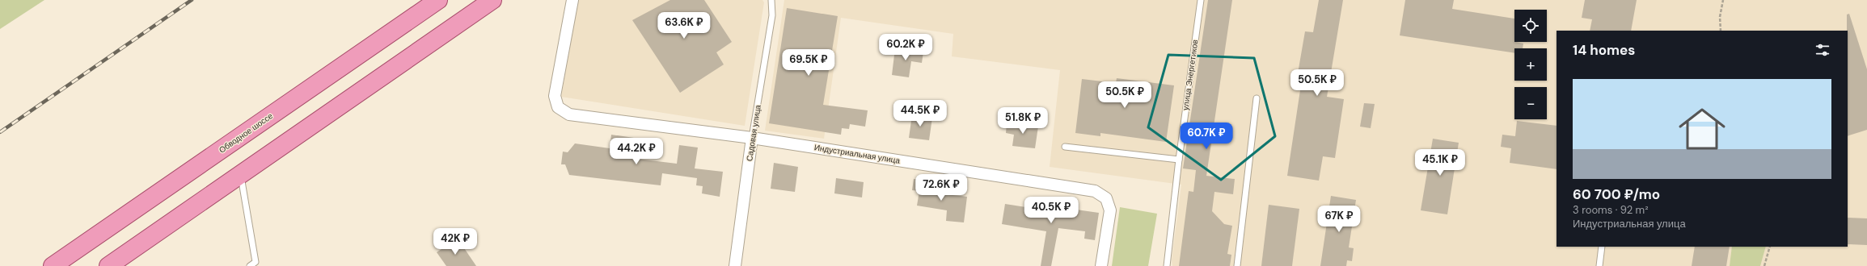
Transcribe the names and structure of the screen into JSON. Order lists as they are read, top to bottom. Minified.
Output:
{"streets":{"main road":["Обводное шоссе"],"street":["Садовая улица","Индустриальная улица"],"lane":["улица Энергетиков"]},"crossings":[["Садовая улица","Индустриальная улица"]],"page":{"map_buttons":["+","−"],"price":["63.6K ₽","60.2K ₽","69.5K ₽","50.5K ₽","50.5K ₽","44.5K ₽","51.8K ₽","60.7K ₽","44.2K ₽","45.1K ₽","72.6K ₽","40.5K ₽","67K ₽","42K ₽"],"heading":"14 homes","list":[{"name":"60 700 ₽/mo","note":"3 rooms · 92 m² · Индустриальная улица"}]}}
